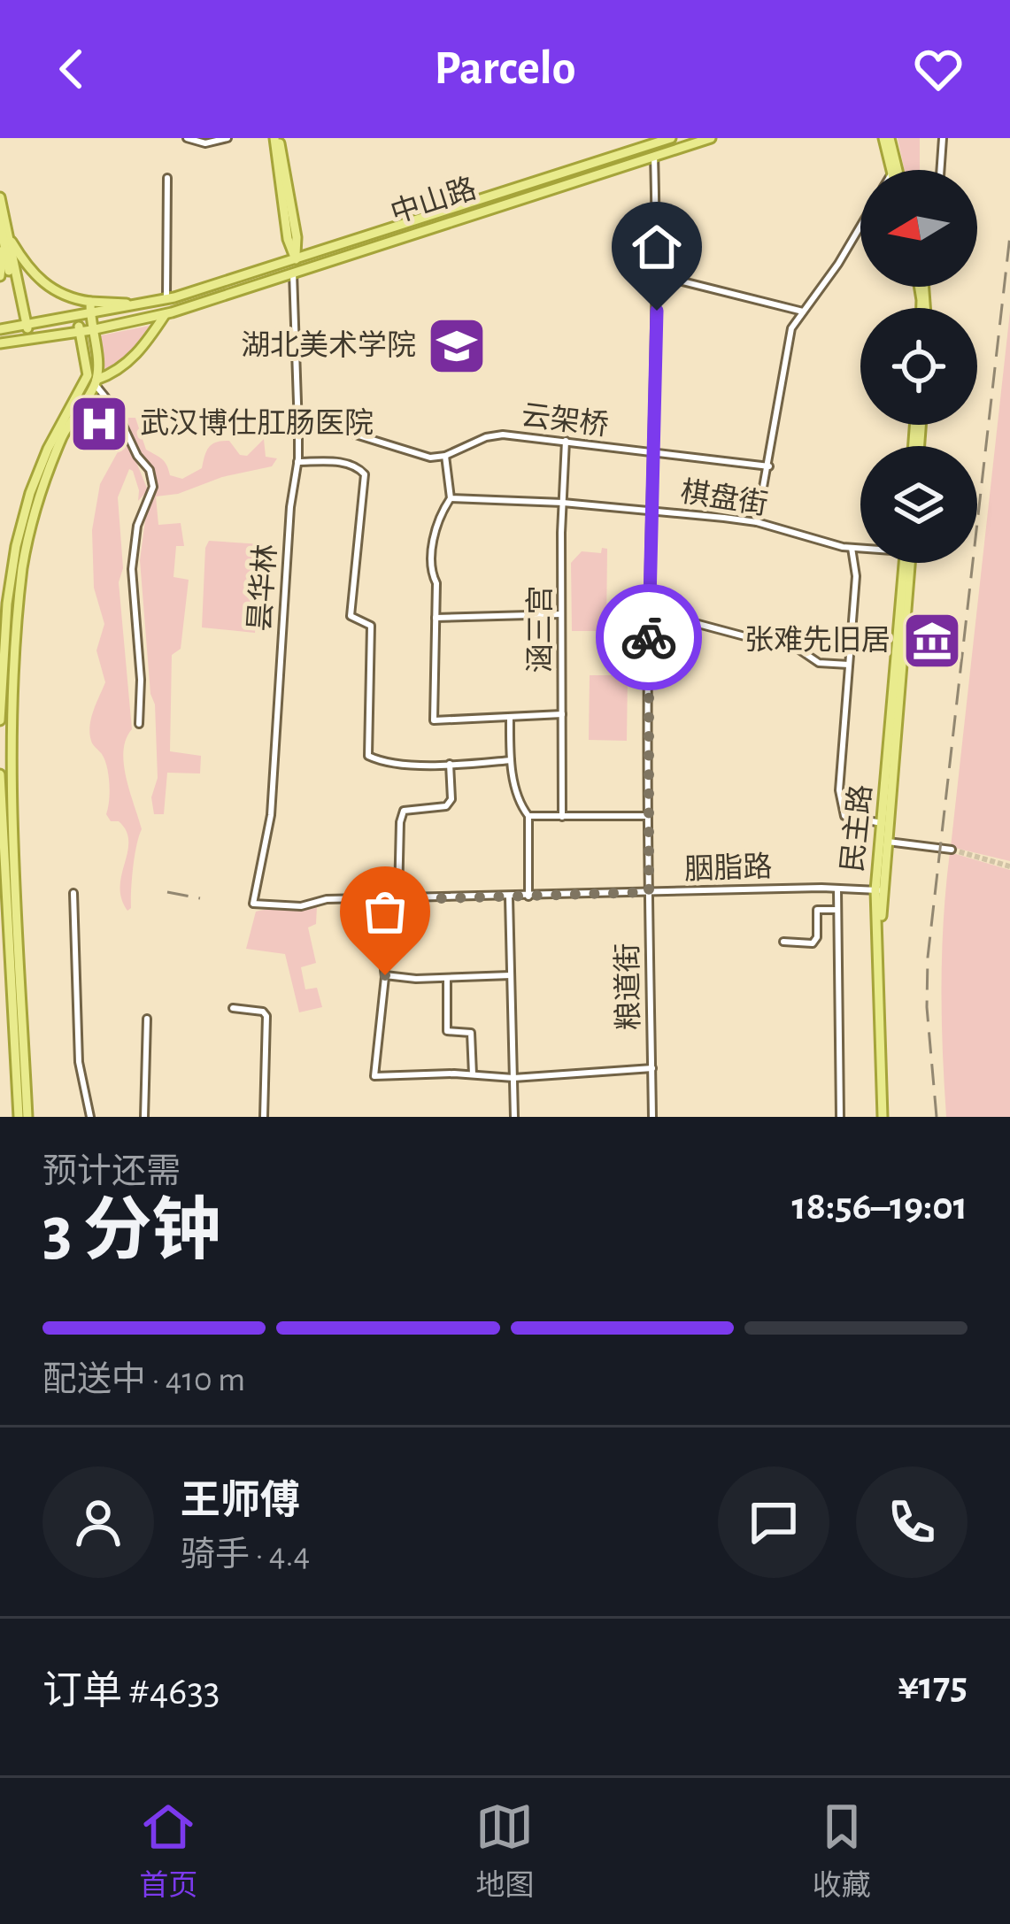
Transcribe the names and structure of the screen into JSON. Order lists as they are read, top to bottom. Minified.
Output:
{"streets":{"main road":["中山路","民主路"],"street":["云架桥","棋盘街","昙华林","涵三宫","胭脂路","粮道街"]},"crossings":[["中山路","昙华林"],["中山路","粮道街"],["云架桥","涵三宫"],["云架桥","粮道街"],["棋盘街","涵三宫"],["棋盘街","粮道街"],["昙华林","胭脂路"],["民主路","胭脂路"],["胭脂路","粮道街"]],"places":{"school or university":["湖北美术学院"],"hospital":["武汉博仕肛肠医院"],"museum":["张难先旧居"]},"north":"left","page":{"header":"Parcelo","heading":["3 分钟","预计还需","18:56–19:01"],"panel":["王师傅","骑手 · 4.4","订单 #4633","¥175"],"bar":"配送中 · 410 m","tabs":["首页","地图","收藏"]}}
